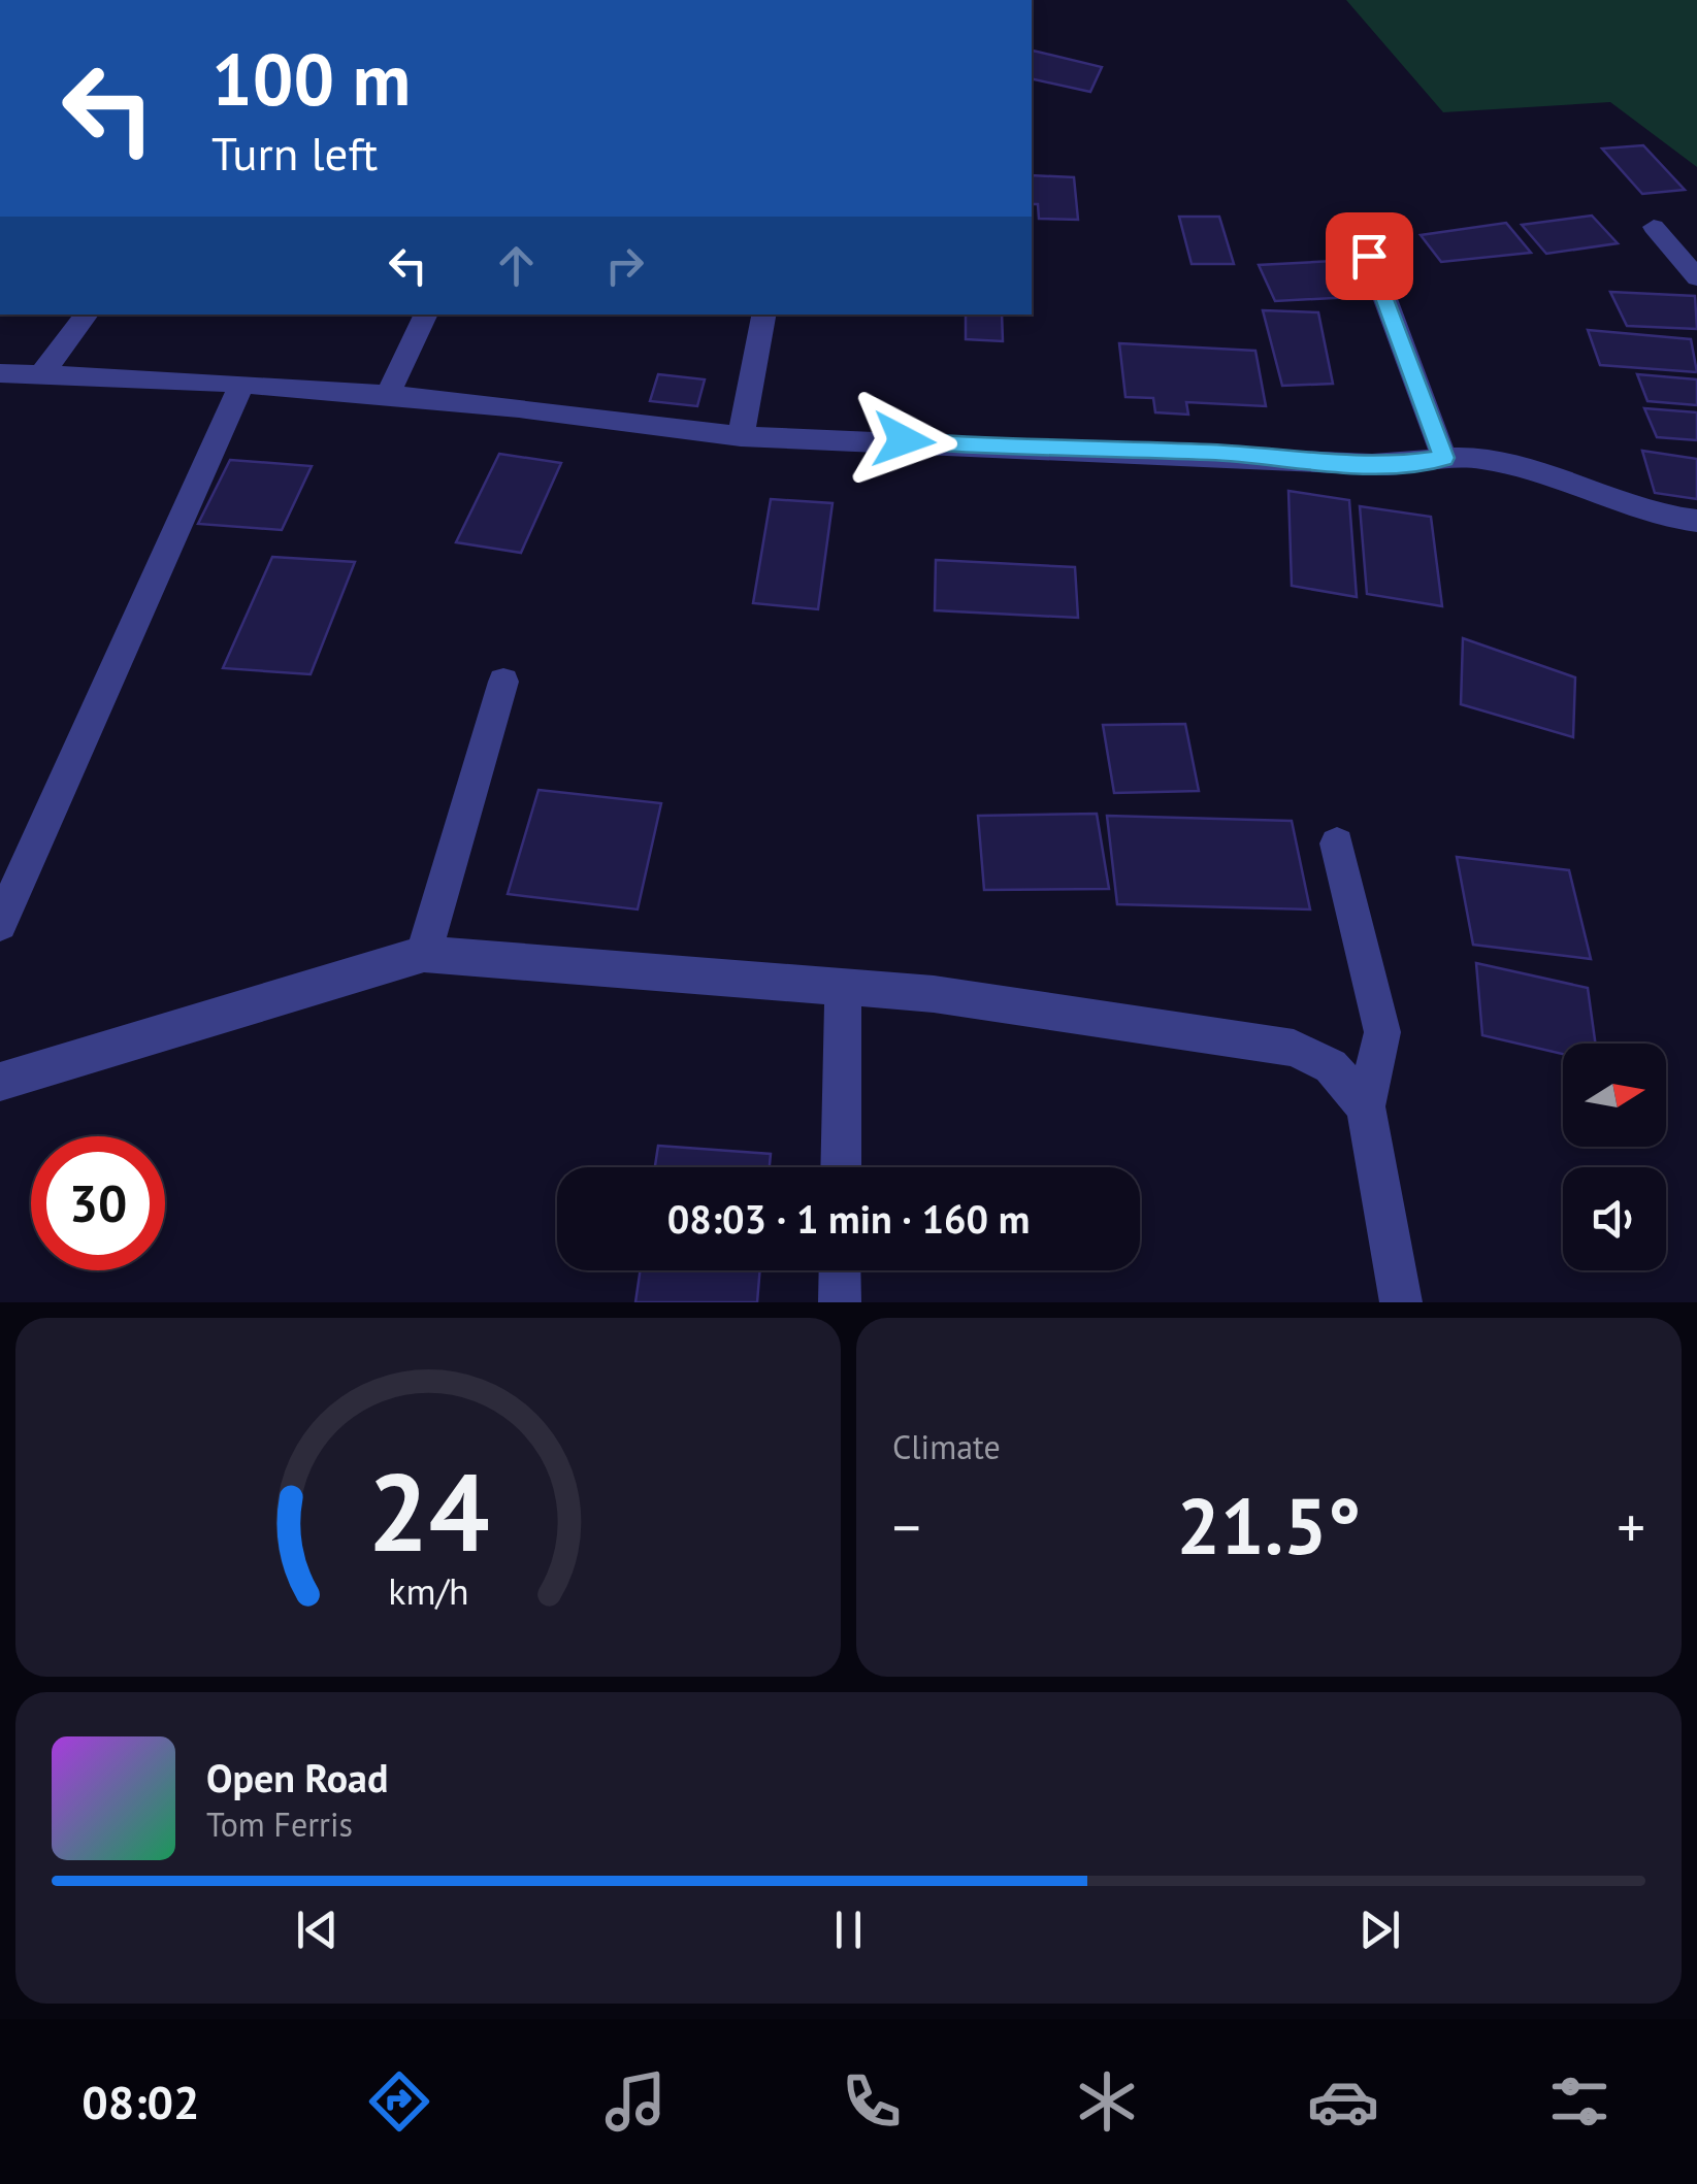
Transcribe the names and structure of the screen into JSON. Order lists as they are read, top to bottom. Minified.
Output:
{"north":"right","page":{"turn":["100 m","Turn left"],"limit":"30","trip":"08:03 · 1 min · 160 m","tile":"Climate","heat":["−","21.5°","+"],"song":["Open Road","Tom Ferris"],"tabs":"08:02","gauge":["24","km/h"]}}
